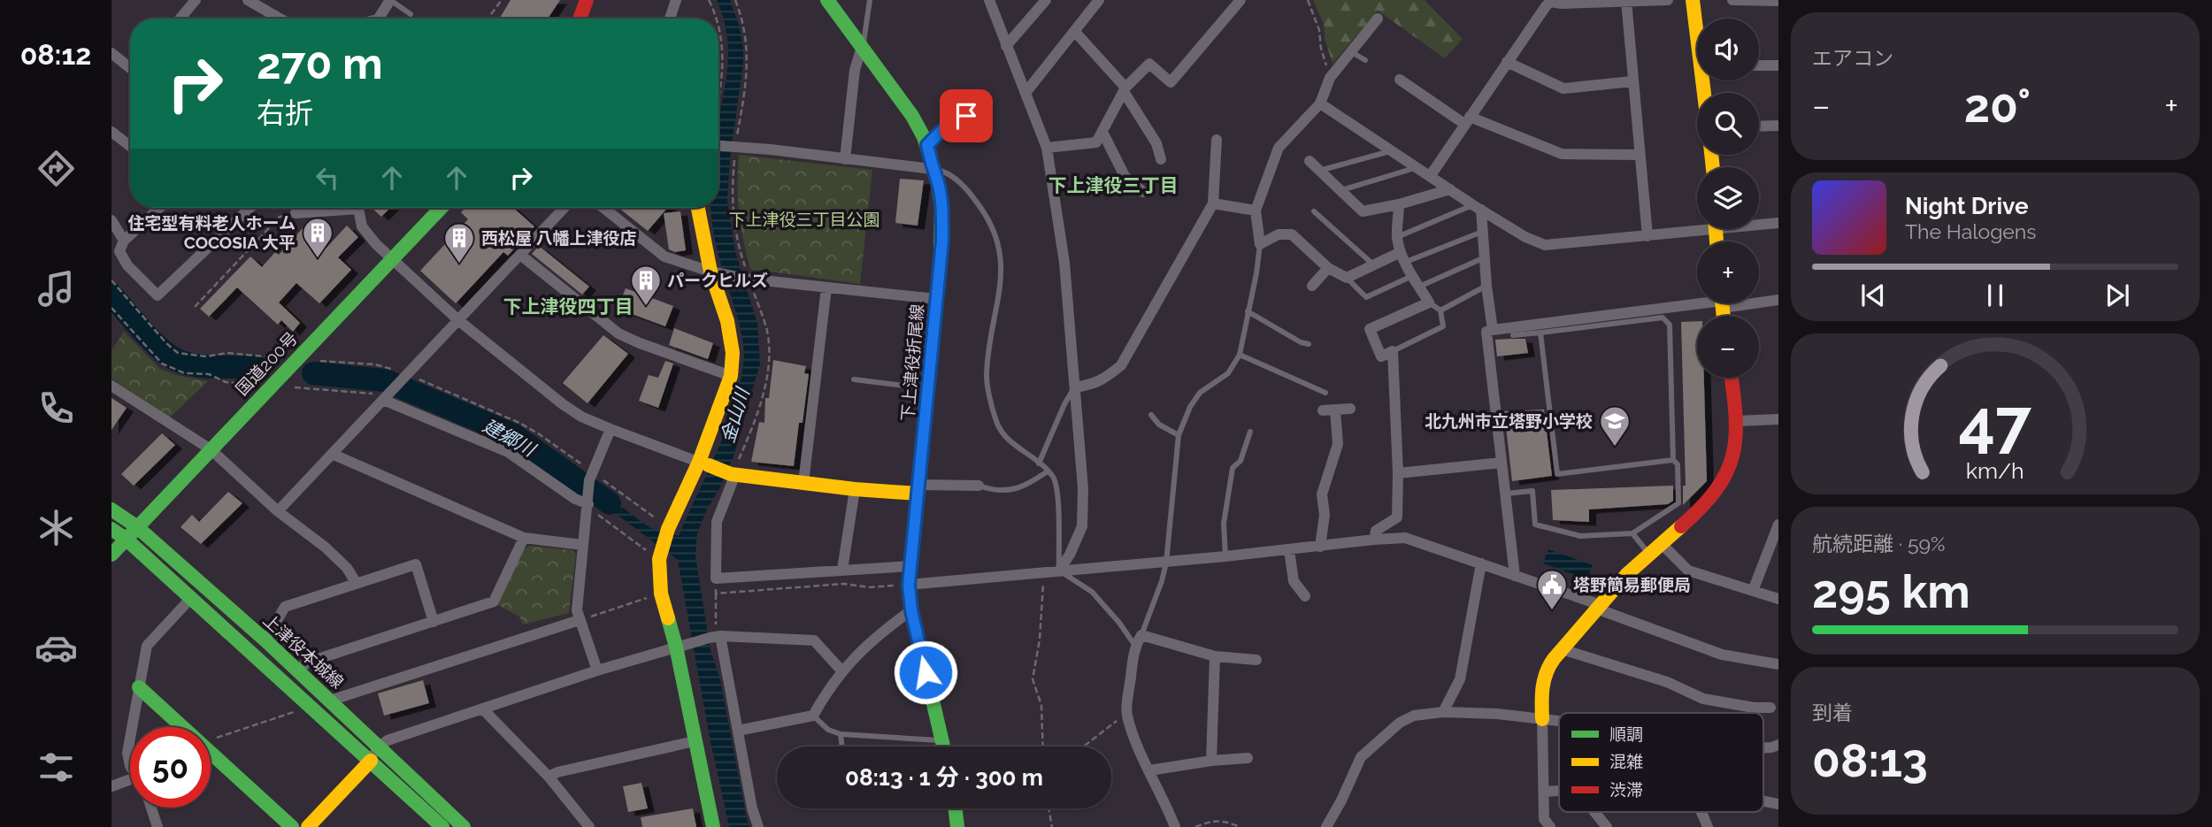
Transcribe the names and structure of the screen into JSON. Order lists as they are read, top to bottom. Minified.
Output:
{"streets":{"main road":["下上津役折尾線","国道200号","上津役本城線"]},"crossings":[["国道200号","上津役本城線"]],"districts":["下上津役三丁目","下上津役四丁目"],"water":["金山川","建郷川"],"parks":["下上津役三丁目公園"],"places":{"building":["住宅型有料老人ホーム COCOSIA 大平","西松屋 八幡上津役店","パークヒルズ"],"school or university":["北九州市立塔野小学校"],"public building":["塔野簡易郵便局"]},"legend":["順調","混雑","渋滞"],"page":{"tabs":"08:12","tile":["エアコン",["航続距離 · 59%","295 km"],["到着","08:13"]],"map_buttons":["+","−"],"turn":["270 m","右折"],"heat":["−","20°","+"],"song":["Night Drive","The Halogens"],"limit":"50","trip":"08:13 · 1 分 · 300 m","gauge":["47","km/h"]}}
